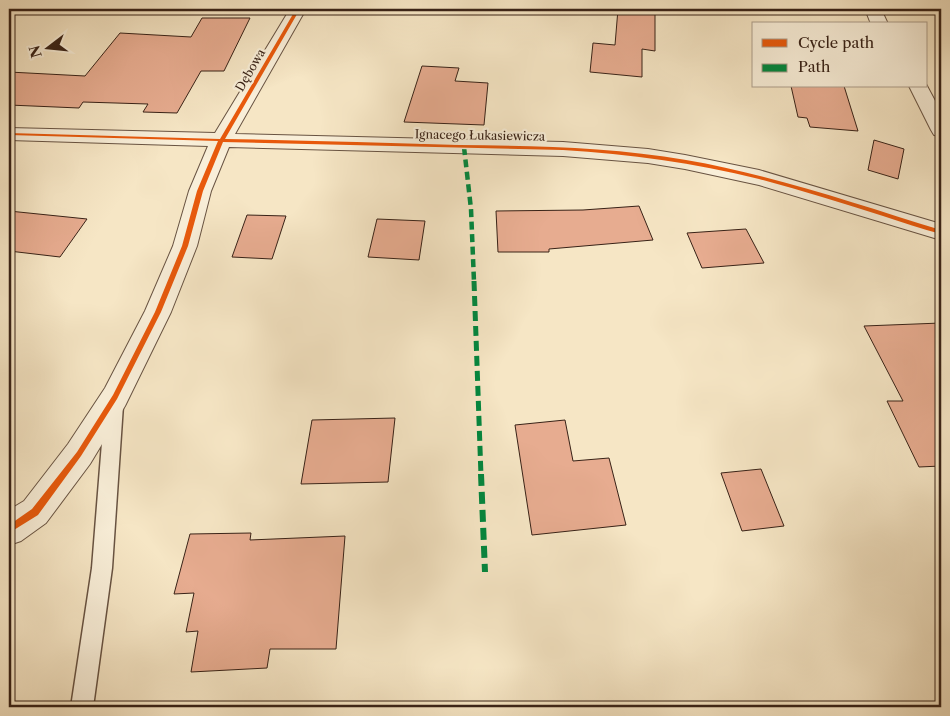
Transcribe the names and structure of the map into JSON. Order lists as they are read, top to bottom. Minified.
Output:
{"streets":{"street":["Dębowa","Ignacego Łukasiewicza"]},"crossings":[["Dębowa","Ignacego Łukasiewicza"]],"legend":["Cycle path","Path"],"north":"left"}
